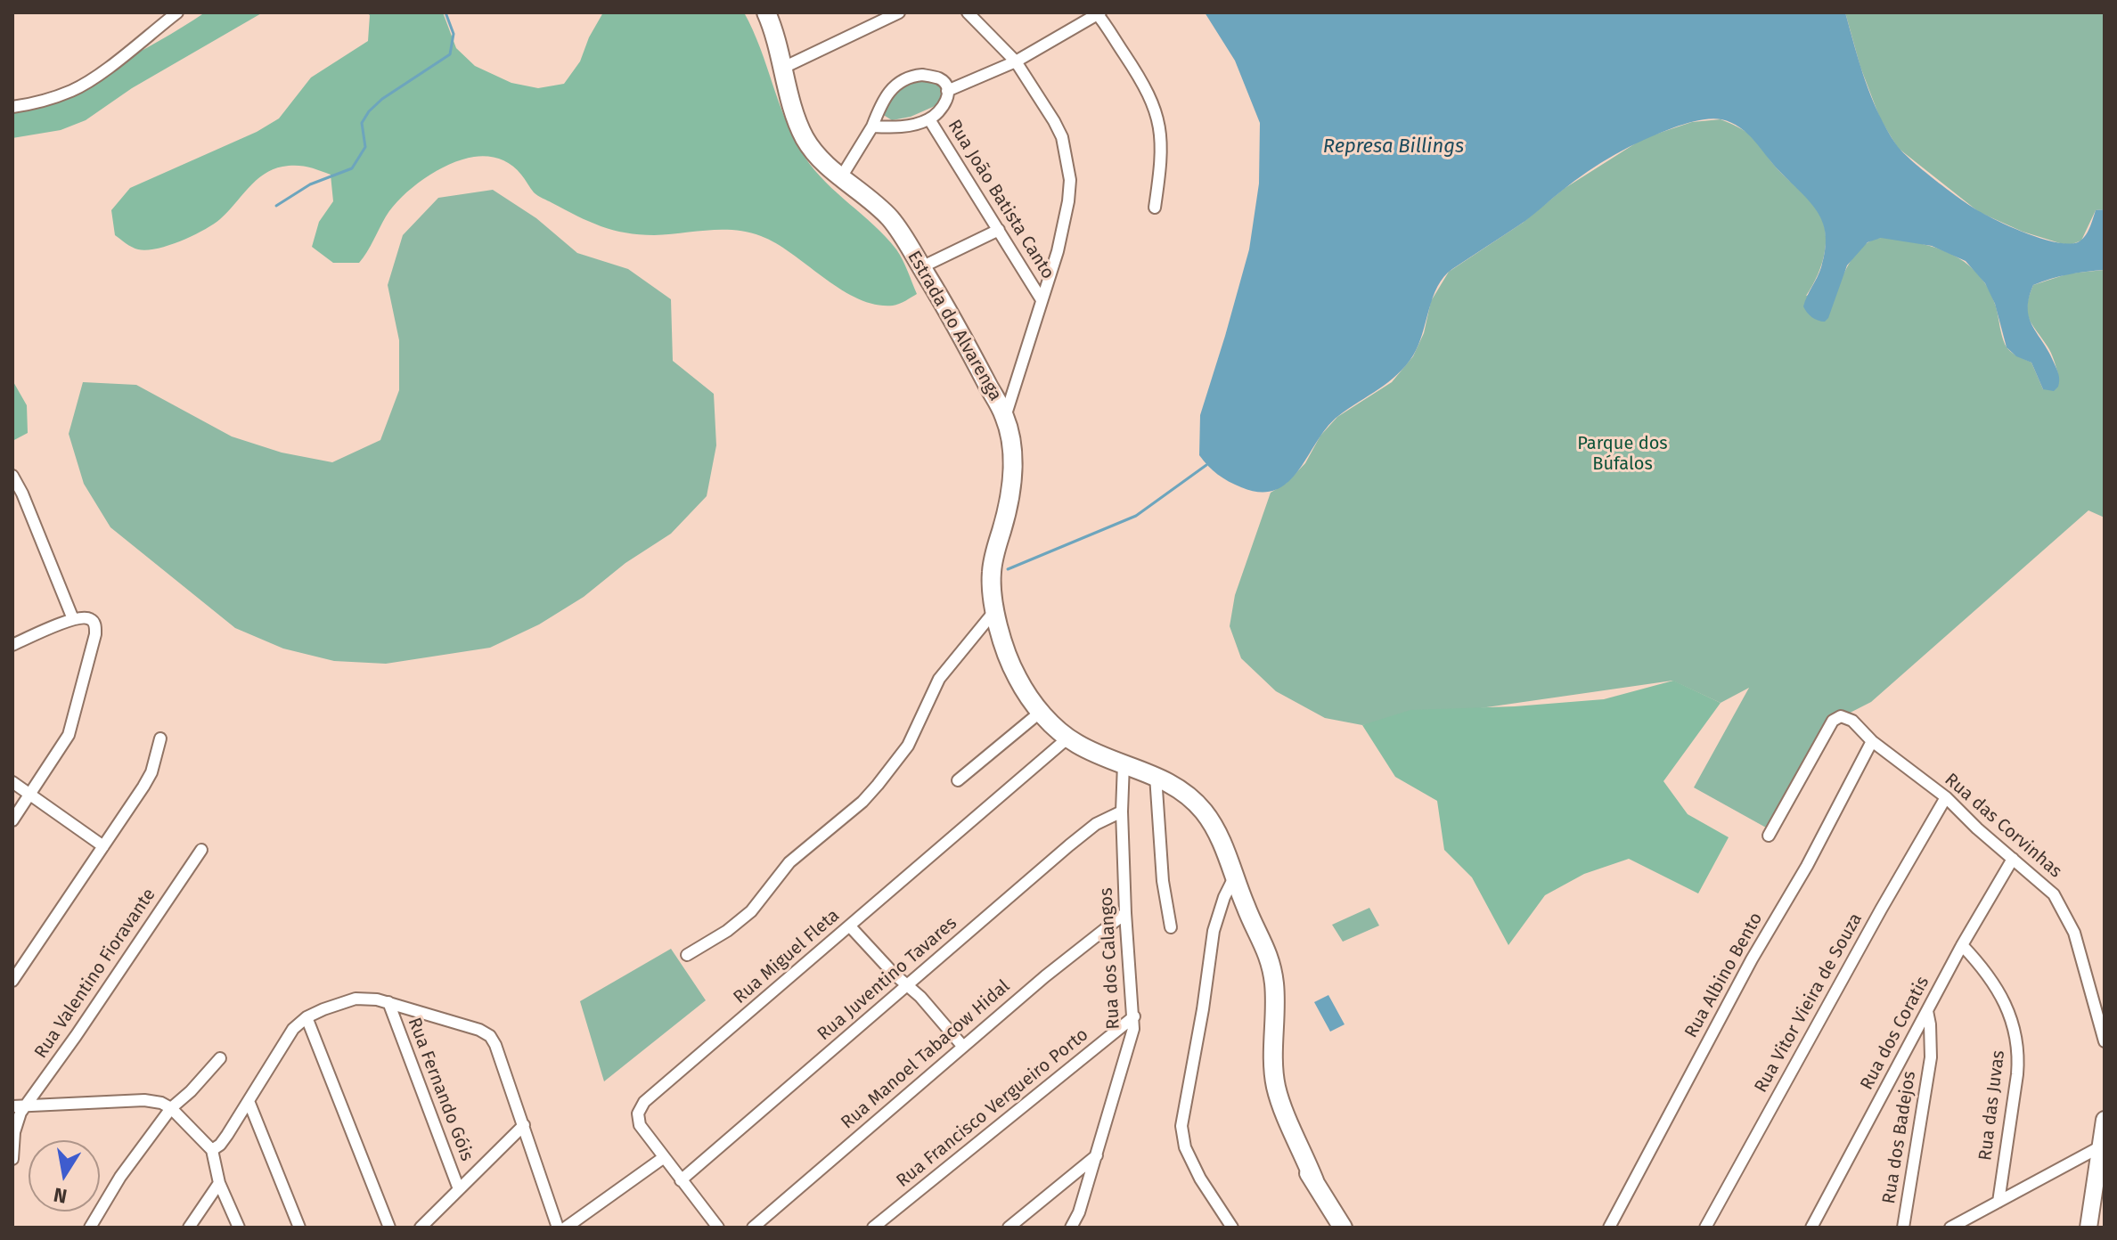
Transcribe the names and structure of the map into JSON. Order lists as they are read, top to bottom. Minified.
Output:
{"streets":{"main road":["Estrada do Alvarenga"],"street":["Rua João Batista Canto","Rua das Corvinhas","Rua Miguel Fleta","Rua dos Calangos","Rua Valentino Fioravante","Rua Albino Bento","Rua Juventino Tavares","Rua Vitor Vieira de Souza","Rua dos Coratis","Rua Manoel Tabacow Hidal","Rua Fernando Góis","Rua das Juvas","Rua Francisco Vergueiro Porto","Rua dos Badejos"]},"crossings":[["Estrada do Alvarenga","Rua Miguel Fleta"],["Estrada do Alvarenga","Rua dos Calangos"],["Rua das Corvinhas","Rua Albino Bento"],["Rua das Corvinhas","Rua Vitor Vieira de Souza"],["Rua das Corvinhas","Rua dos Coratis"],["Rua Miguel Fleta","Rua Juventino Tavares"],["Rua dos Calangos","Rua Juventino Tavares"],["Rua dos Calangos","Rua Manoel Tabacow Hidal"],["Rua dos Calangos","Rua Francisco Vergueiro Porto"],["Rua dos Coratis","Rua das Juvas"],["Rua dos Coratis","Rua dos Badejos"]],"water":["Represa Billings"],"parks":["Parque dos Búfalos"],"north":"bottom"}
